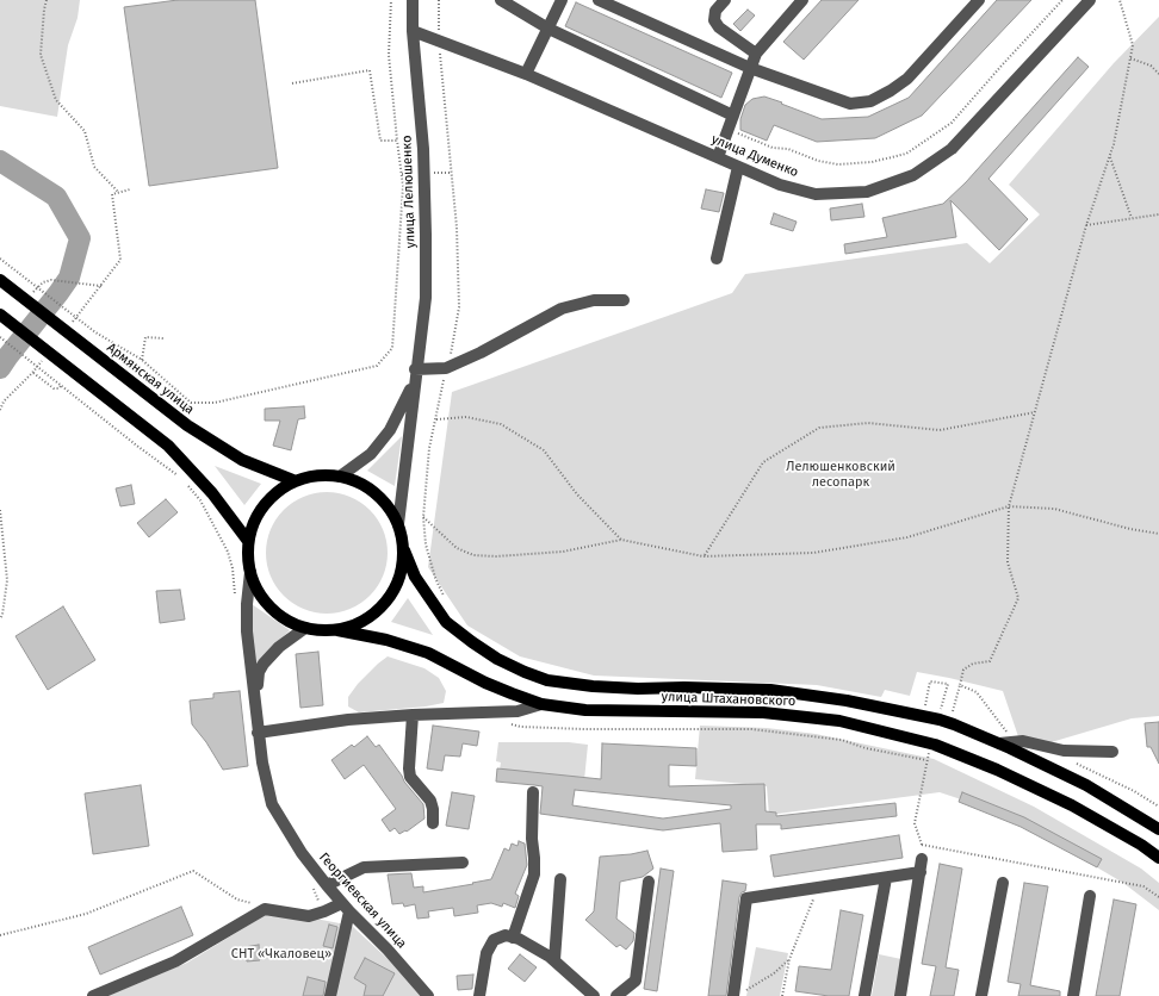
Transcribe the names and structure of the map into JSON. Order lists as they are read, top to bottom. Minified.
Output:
{"streets":{"main road":["Армянская улица","улица Штахановского"],"street":["улица Думенко","улица Лелюшенко","Георгиевская улица"]},"crossings":[["улица Думенко","улица Лелюшенко"],["улица Лелюшенко","Армянская улица"],["улица Лелюшенко","улица Штахановского"],["Армянская улица","улица Штахановского"]],"parks":["Лелюшенковский лесопарк","СНТ «Чкаловец»"]}
